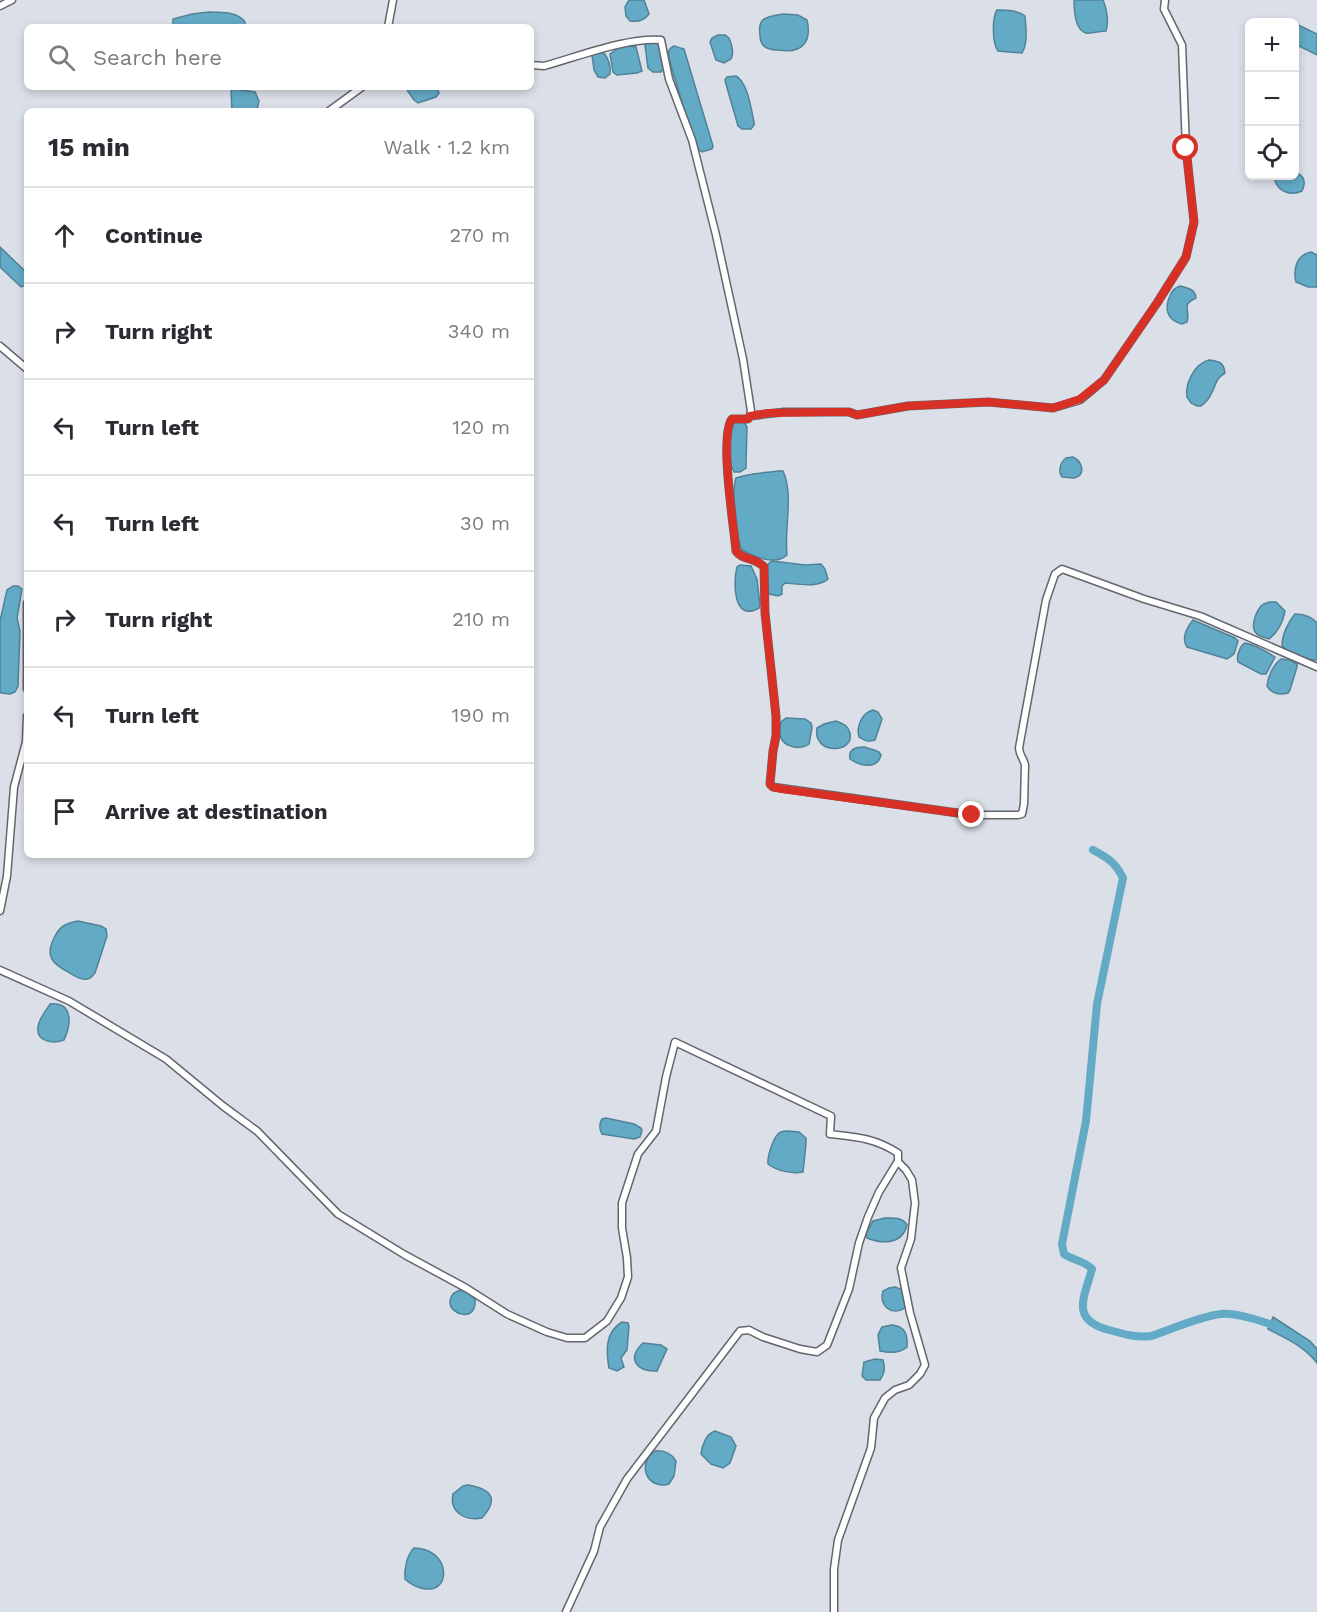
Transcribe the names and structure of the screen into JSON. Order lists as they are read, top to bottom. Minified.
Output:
{"page":{"map_buttons":["+","−"],"search":"Search here","heading":["15 min","Walk · 1.2 km"],"list":[["Continue","270 m"],["Turn right","340 m"],["Turn left","120 m"],["Turn left","30 m"],["Turn right","210 m"],["Turn left","190 m"],"Arrive at destination"]}}
